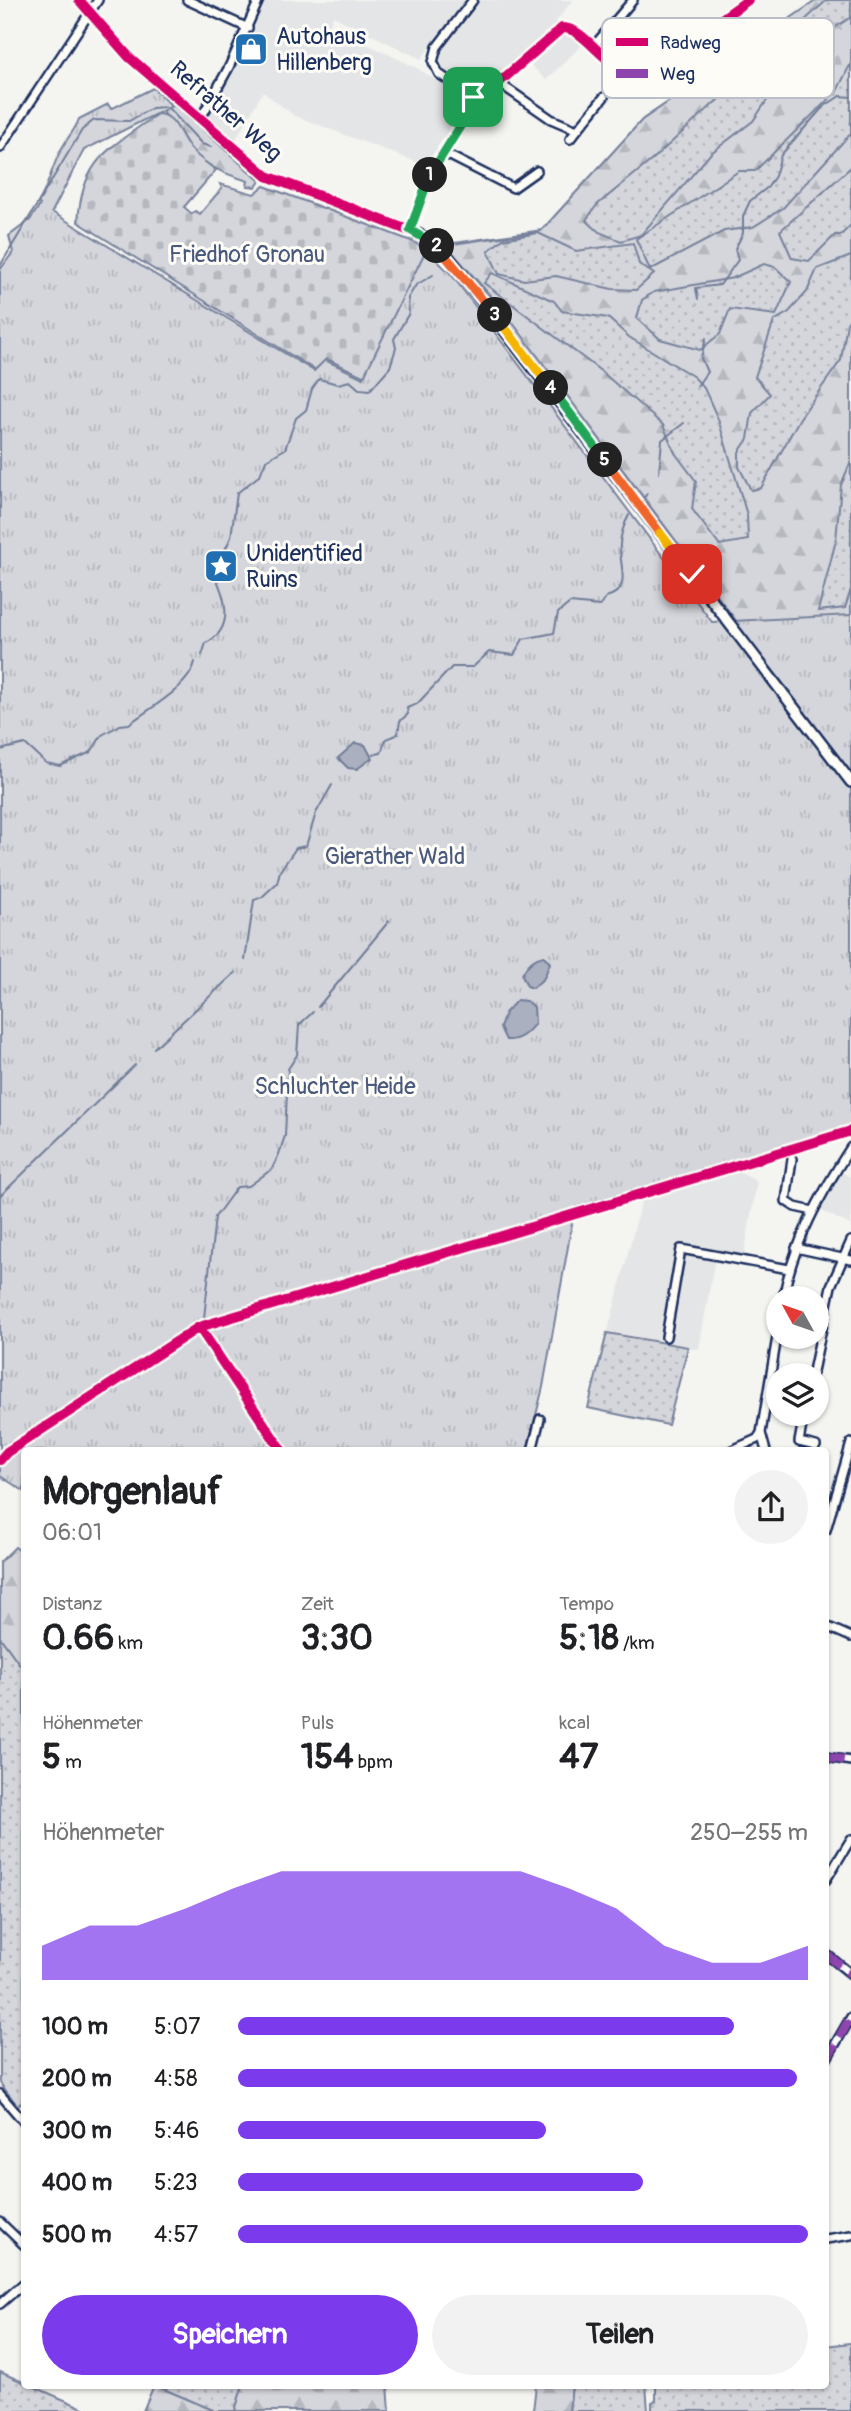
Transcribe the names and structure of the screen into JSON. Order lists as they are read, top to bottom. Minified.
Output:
{"streets":{"main road":["Refrather Weg"]},"parks":["Friedhof Gronau","Gierather Wald","Schluchter Heide"],"places":{"shop":["Autohaus Hillenberg"],"place":["Unidentified Ruins"]},"legend":["Radweg","Weg"],"north":"top left","page":{"pins":["1","2","3","4","5"],"heading":["Morgenlauf","06:01"],"stats":[["Distanz","0.66 km"],["Zeit","3:30"],["Tempo","5:18 /km"],["Höhenmeter","5 m"],["Puls","154 bpm"],["kcal","47"]],"chart":["Höhenmeter","250–255 m"],"list":[{"name":"100 m","note":"5:07"},{"name":"200 m","note":"4:58"},{"name":"300 m","note":"5:46"},{"name":"400 m","note":"5:23"},{"name":"500 m","note":"4:57"}],"buttons":["Speichern","Teilen"]}}
